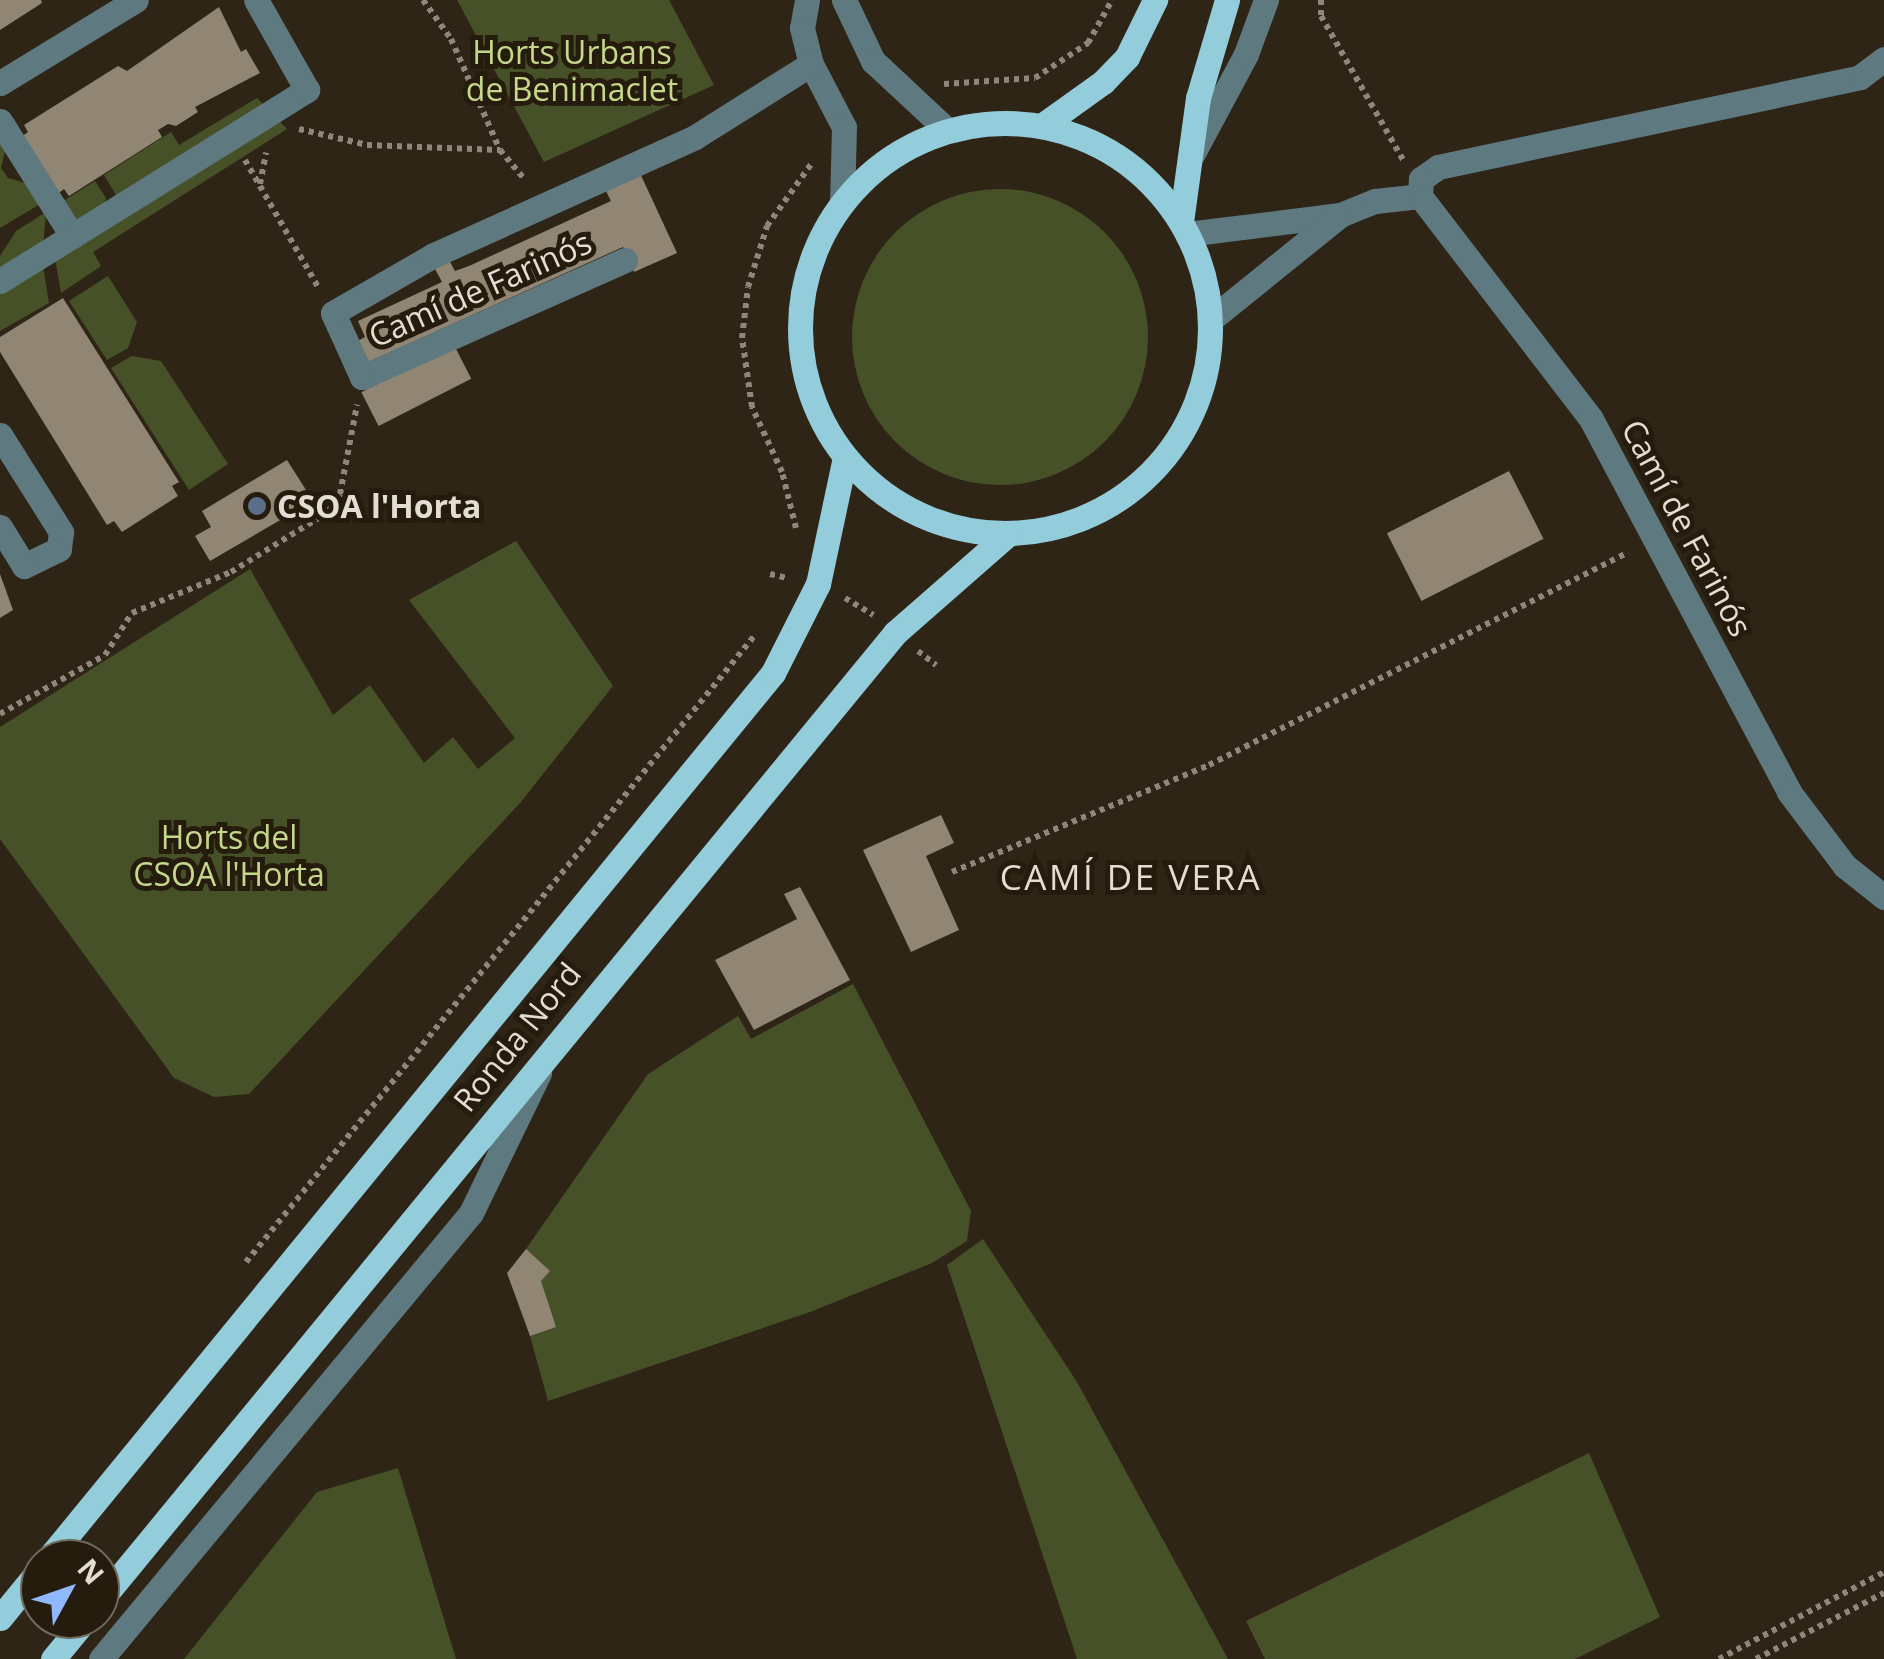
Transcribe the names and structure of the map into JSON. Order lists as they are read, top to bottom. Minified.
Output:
{"streets":{"main road":["Ronda Nord"],"street":["Camí de Farinós"]},"districts":["CAMÍ DE VERA"],"parks":["Horts Urbans de Benimaclet","Horts del CSOA l'Horta"],"places":["CSOA l'Horta"],"north":"top right"}
